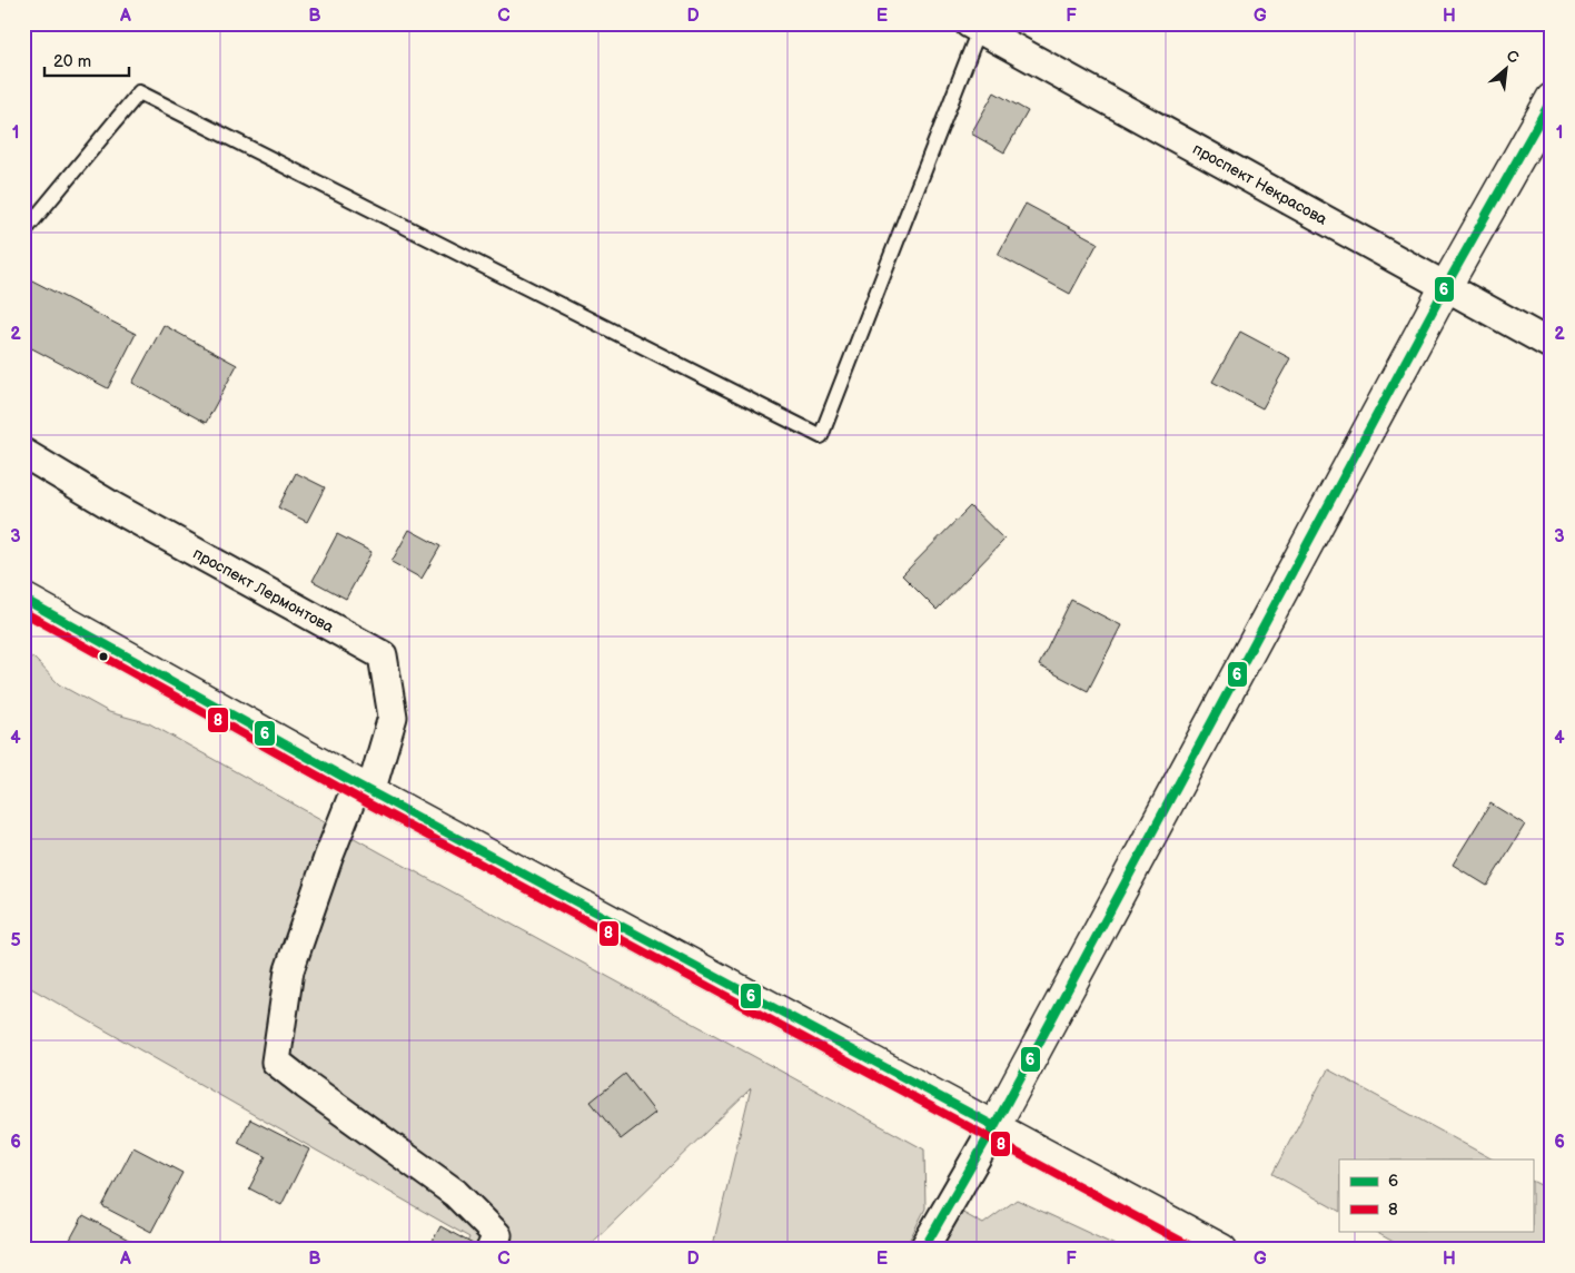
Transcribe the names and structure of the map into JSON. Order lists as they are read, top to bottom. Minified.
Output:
{"streets":{"street":["проспект Некрасова","проспект Лермонтова"]},"lines":["transit line 6","transit line 8"],"legend":["6","8"],"scale_bar":"20 m","north":"top right","grid":{"columns":["A","B","C","D","E","F","G","H"],"rows":["1","2","3","4","5","6"]}}
